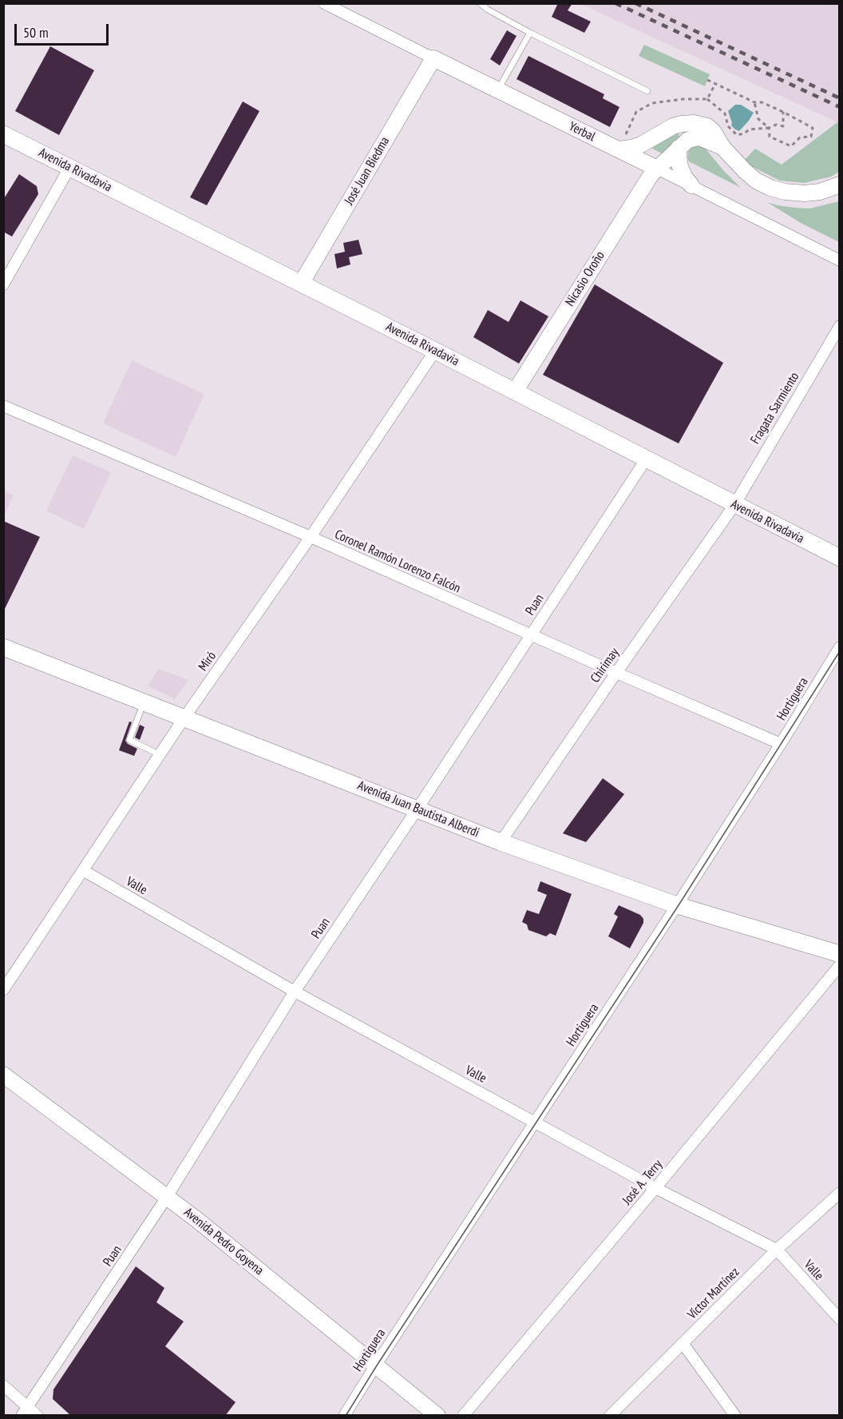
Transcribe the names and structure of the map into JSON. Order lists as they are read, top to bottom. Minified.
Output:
{"streets":{"main road":["Avenida Rivadavia","Avenida Juan Bautista Alberdi"],"street":["Yerbal","José Juan Biedma","Nicasio Oroño","Fragata Sarmiento","Coronel Ramón Lorenzo Falcón","Puan","Miró","Chirimay","Hortiguera","Valle","José A. Terry","Avenida Pedro Goyena","Víctor Martínez"]},"crossings":[["Yerbal","José Juan Biedma"],["Yerbal","Nicasio Oroño"],["Avenida Rivadavia","José Juan Biedma"],["Avenida Rivadavia","Nicasio Oroño"],["Avenida Rivadavia","Fragata Sarmiento"],["Avenida Rivadavia","Puan"],["Avenida Rivadavia","Miró"],["Avenida Rivadavia","Chirimay"],["Fragata Sarmiento","Chirimay"],["Coronel Ramón Lorenzo Falcón","Puan"],["Coronel Ramón Lorenzo Falcón","Miró"],["Coronel Ramón Lorenzo Falcón","Chirimay"],["Coronel Ramón Lorenzo Falcón","Hortiguera"],["Puan","Avenida Juan Bautista Alberdi"],["Puan","Valle"],["Puan","Avenida Pedro Goyena"],["Miró","Avenida Juan Bautista Alberdi"],["Miró","Valle"],["Chirimay","Avenida Juan Bautista Alberdi"],["Hortiguera","Avenida Juan Bautista Alberdi"],["Hortiguera","Valle"],["Hortiguera","Avenida Pedro Goyena"],["Valle","José A. Terry"],["Valle","Víctor Martínez"]],"scale_bar":"50 m"}
